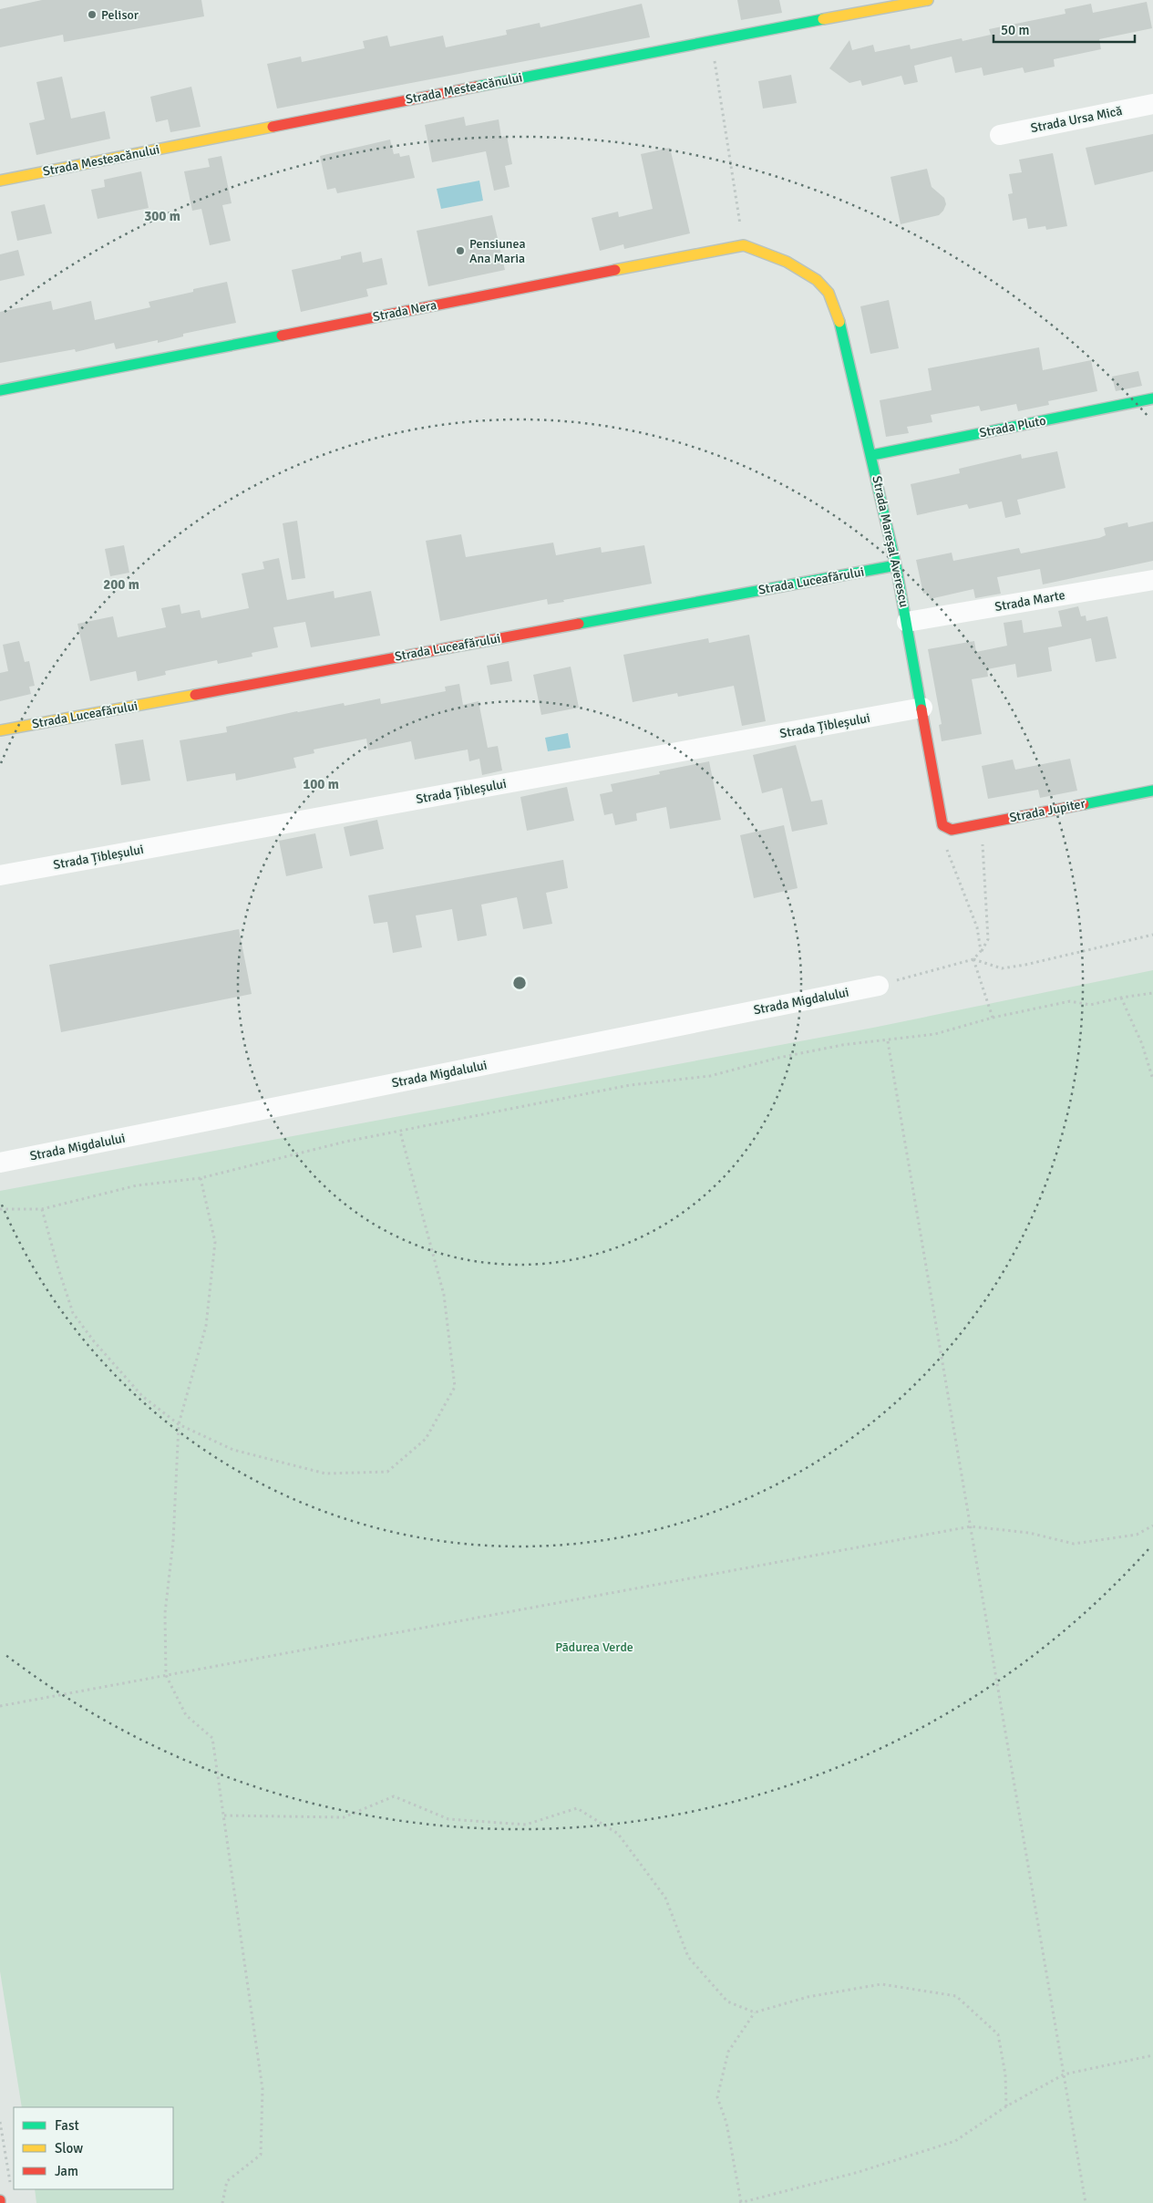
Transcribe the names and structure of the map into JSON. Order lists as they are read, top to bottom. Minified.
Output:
{"streets":{"street":["Strada Mesteacănului","Strada Ursa Mică","Strada Nera","Strada Pluto","Strada Mareșal Averescu","Strada Luceafărului","Strada Marte","Strada Țibleșului","Strada Jupiter","Strada Migdalului"]},"crossings":[["Strada Nera","Strada Mareșal Averescu"],["Strada Pluto","Strada Mareșal Averescu"],["Strada Mareșal Averescu","Strada Luceafărului"],["Strada Mareșal Averescu","Strada Marte"],["Strada Mareșal Averescu","Strada Țibleșului"],["Strada Mareșal Averescu","Strada Jupiter"]],"parks":["Pădurea Verde"],"places":["Pelisor","Pensiunea Ana Maria"],"legend":["Fast","Slow","Jam"],"scale_bar":"50 m","rings":["300 m","200 m","100 m"]}
